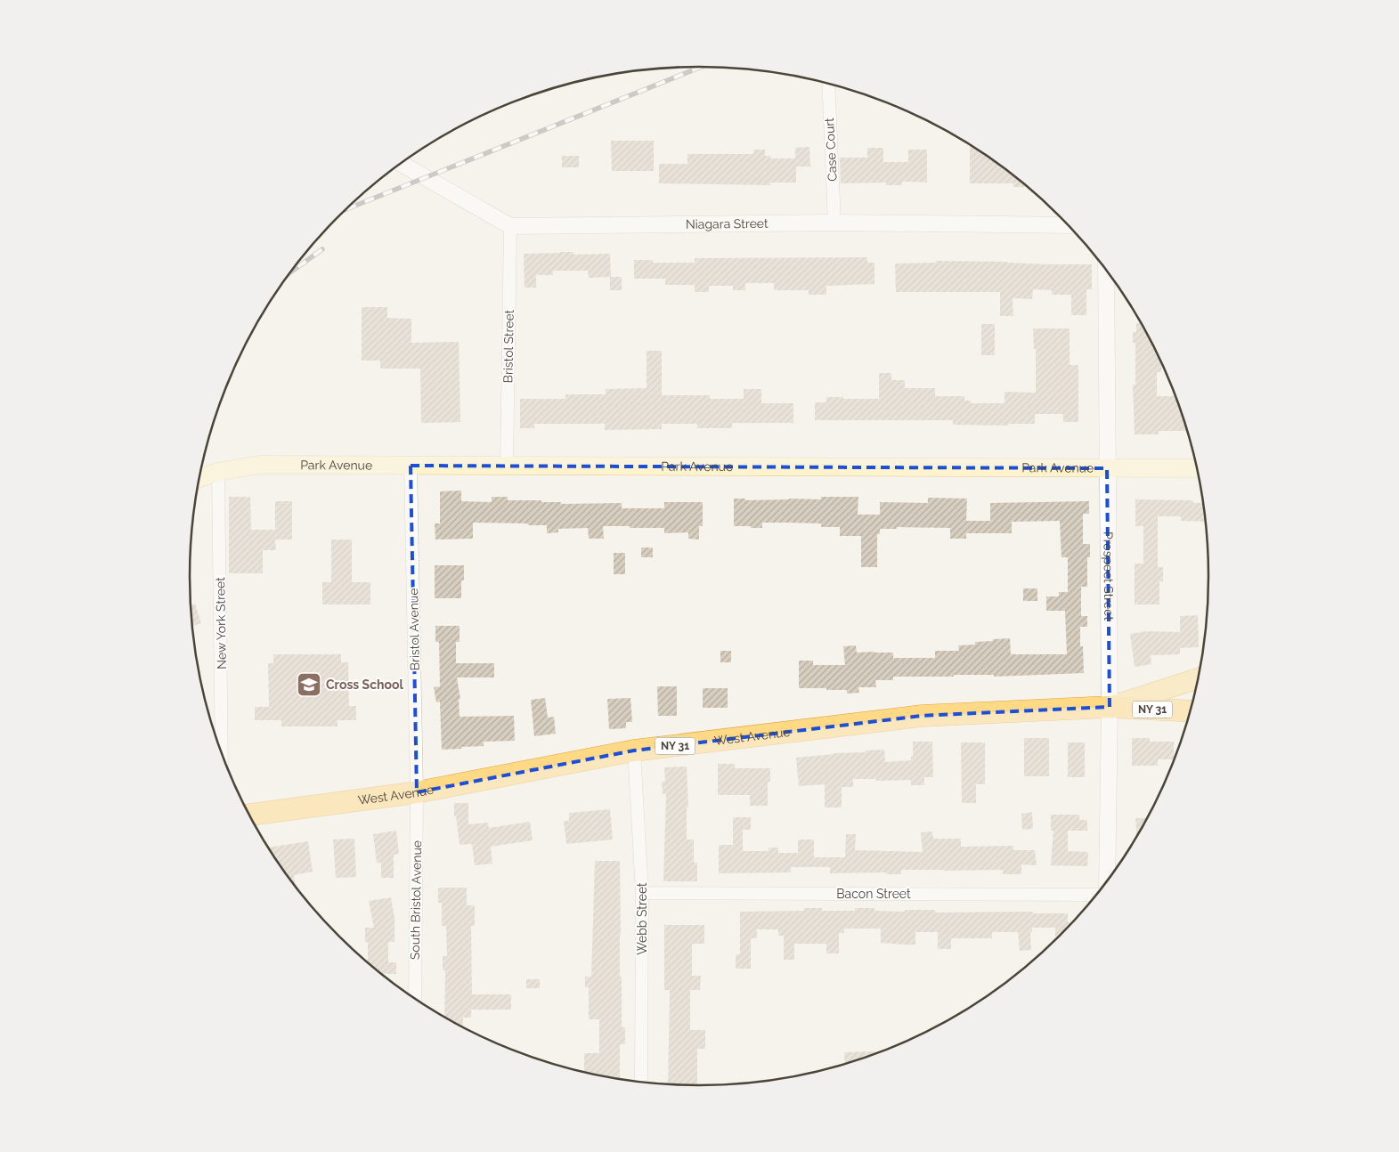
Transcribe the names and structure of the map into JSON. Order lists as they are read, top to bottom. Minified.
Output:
{"streets":{"highway":["NY 31","West Avenue"],"main road":["Park Avenue"],"street":["Case Court","Niagara Street","Bristol Street","Prospect Street","New York Street","Bristol Avenue","Bacon Street","South Bristol Avenue","Webb Street"]},"crossings":[["Case Court","Niagara Street"],["Niagara Street","Bristol Street"],["Bristol Street","Park Avenue"],["Park Avenue","Prospect Street"],["Park Avenue","New York Street"],["Park Avenue","Bristol Avenue"],["Prospect Street","NY 31"],["Prospect Street","West Avenue"],["Bristol Avenue","West Avenue"],["Bristol Avenue","South Bristol Avenue"],["NY 31","West Avenue"],["West Avenue","South Bristol Avenue"],["West Avenue","Webb Street"],["Bacon Street","Webb Street"]],"places":{"school or university":["Cross School"]}}
